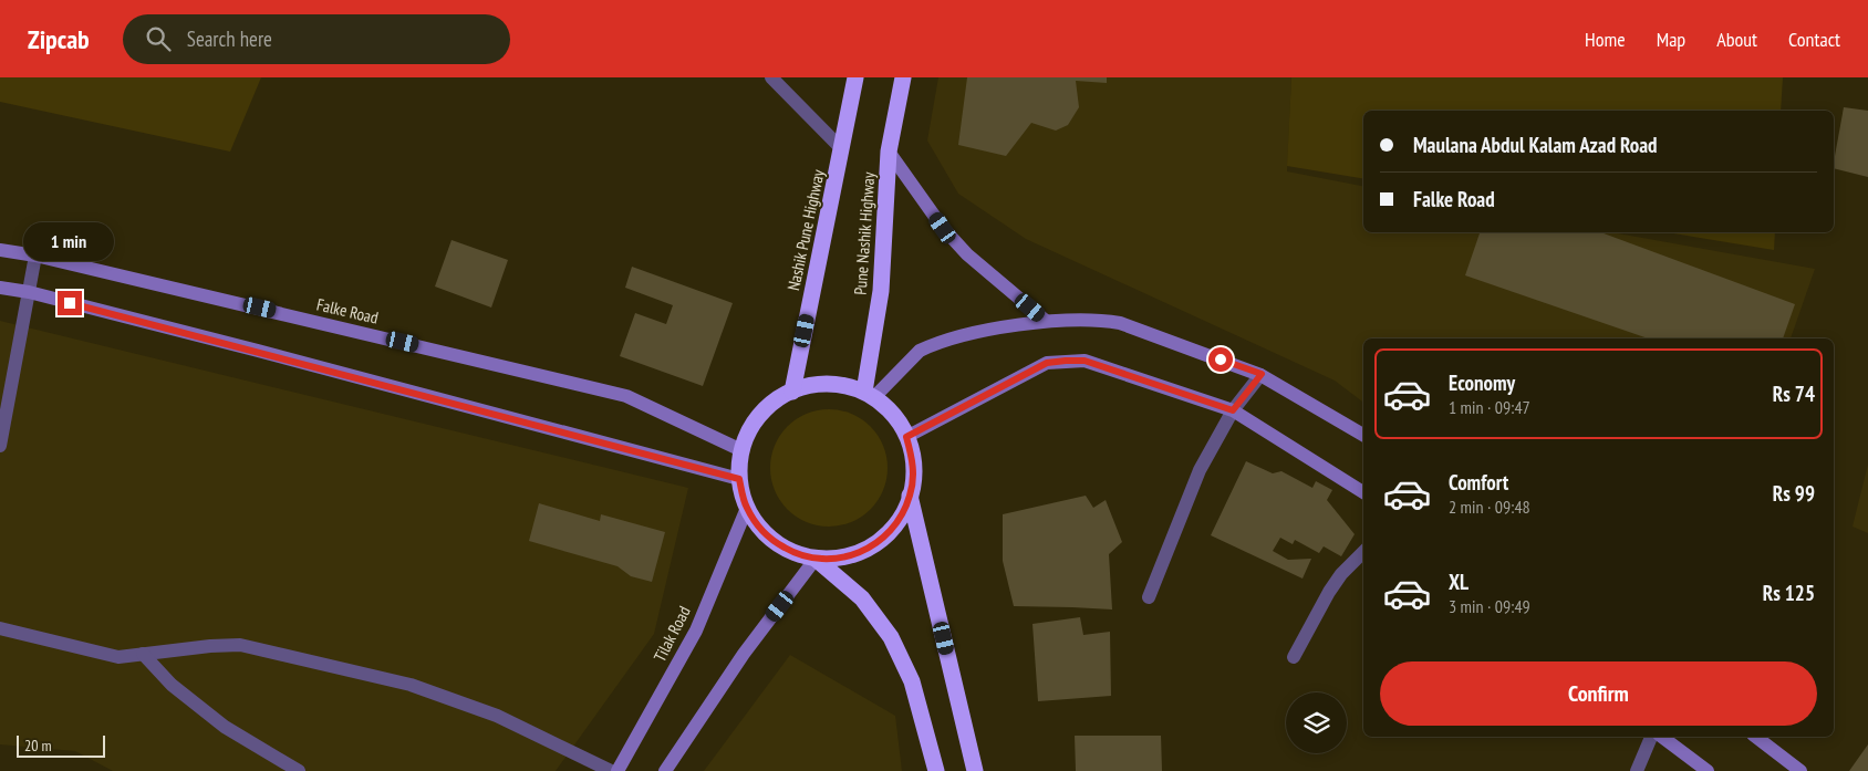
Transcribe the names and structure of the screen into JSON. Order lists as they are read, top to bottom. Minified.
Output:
{"streets":{"highway":["Nashik Pune Highway","Pune Nashik Highway"],"street":["Falke Road","Tilak Road"]},"crossings":[["Nashik Pune Highway","Pune Nashik Highway"],["Nashik Pune Highway","Falke Road"],["Nashik Pune Highway","Tilak Road"],["Pune Nashik Highway","Falke Road"],["Pune Nashik Highway","Tilak Road"],["Falke Road","Tilak Road"]],"scale_bar":"20 m","page":{"header":"Zipcab","search":"Search here","nav":["Home","Map","About","Contact"],"banner":["Maulana Abdul Kalam Azad Road","Falke Road"],"bubble":"1 min","list":[{"name":"Economy","note":"1 min · 09:47","value":"Rs 74"},{"name":"Comfort","note":"2 min · 09:48","value":"Rs 99"},{"name":"XL","note":"3 min · 09:49","value":"Rs 125"}],"buttons":"Confirm","scale":"20 m"}}
